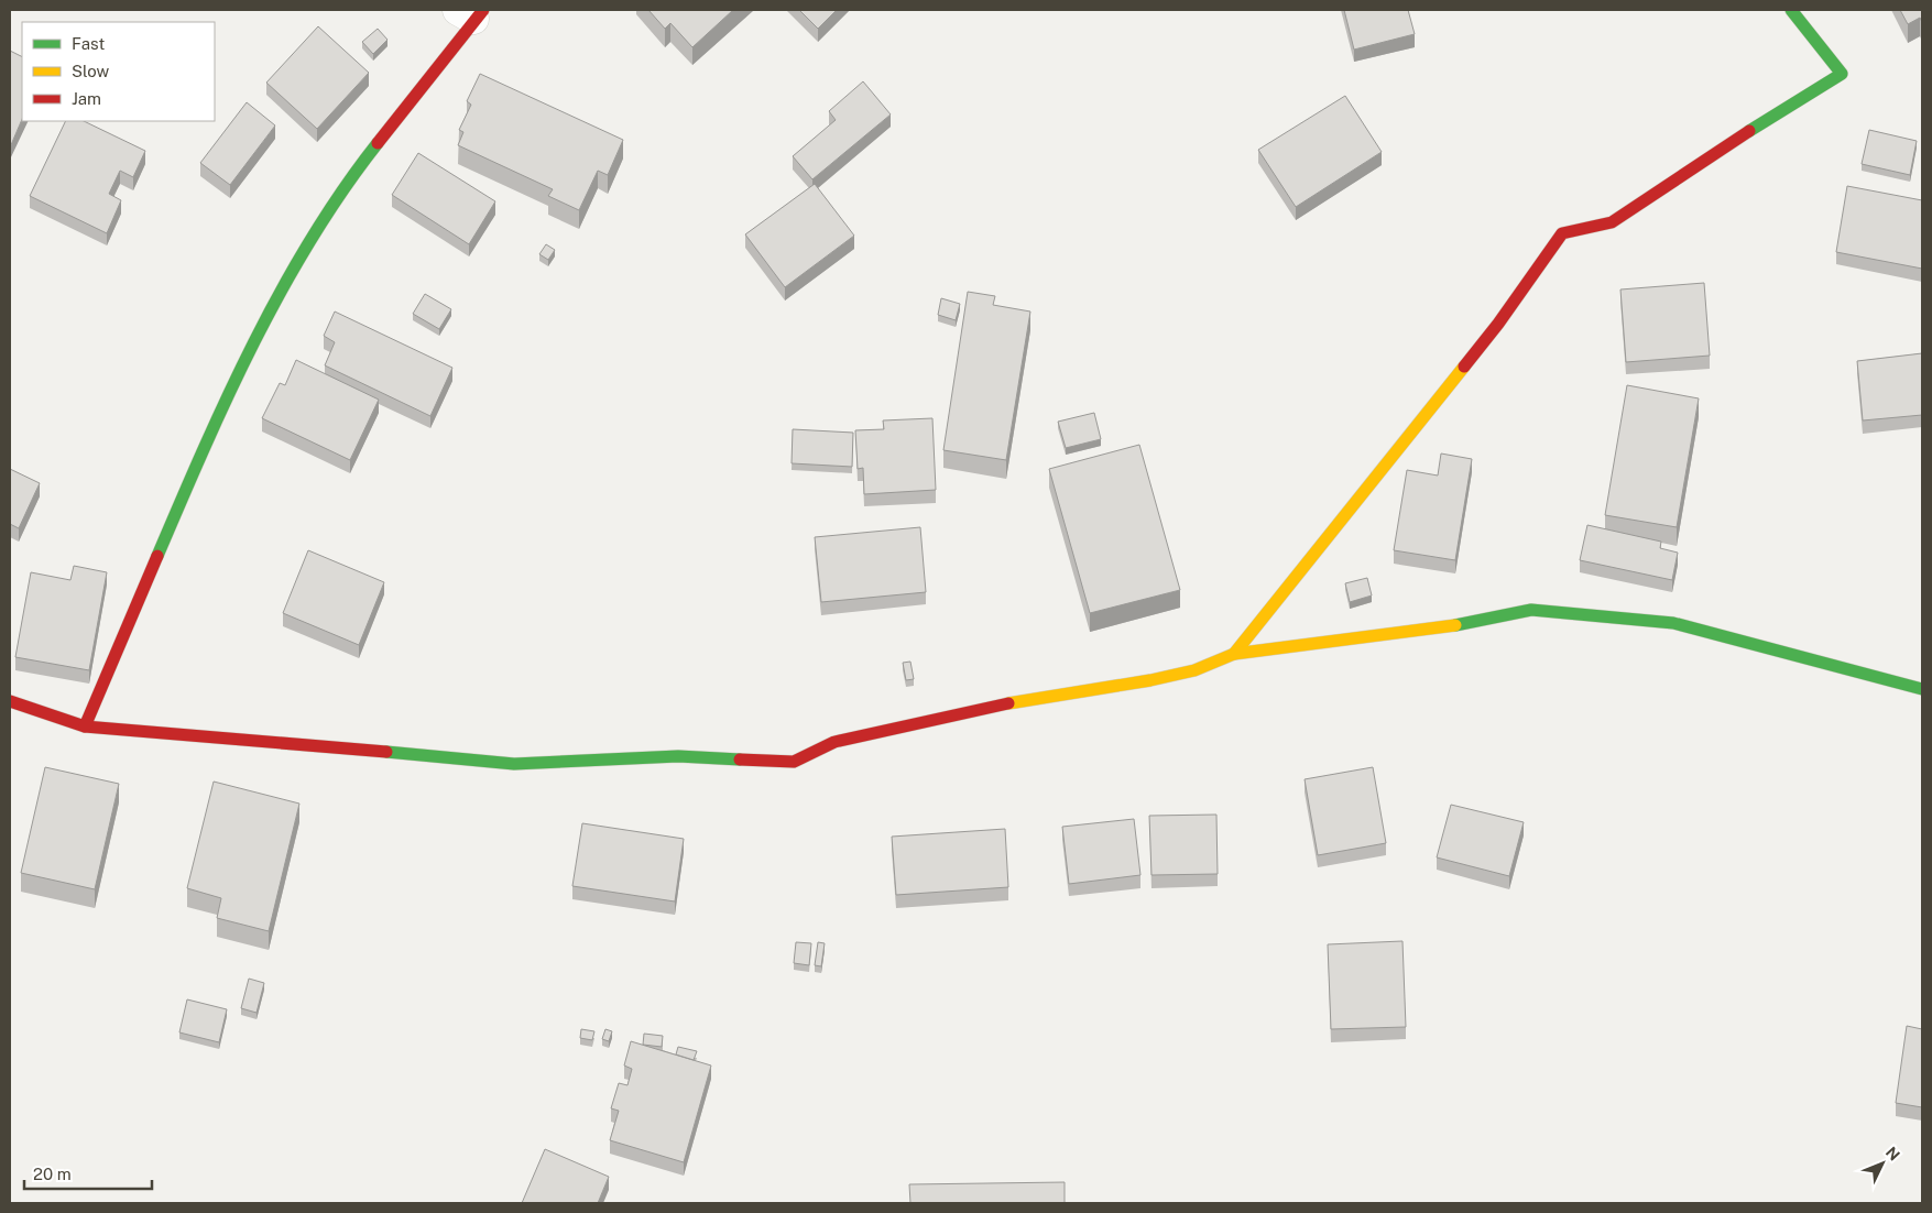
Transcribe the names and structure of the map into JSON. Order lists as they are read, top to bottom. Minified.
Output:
{"legend":["Fast","Slow","Jam"],"scale_bar":"20 m","north":"top right"}
